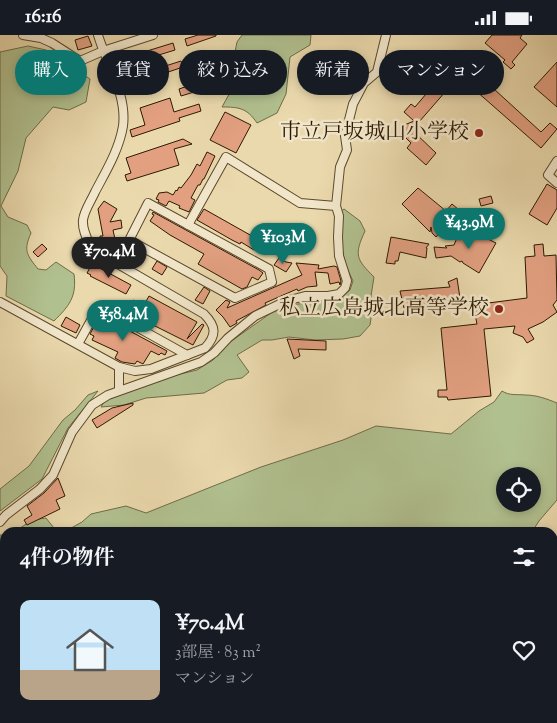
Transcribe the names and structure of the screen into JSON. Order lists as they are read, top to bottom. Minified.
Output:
{"places":["市立戸坂城山小学校","私立広島城北高等学校"],"page":{"status":"16:16","chip":["購入","賃貸","絞り込み","新着","マンション"],"price":["¥43.9M","¥103M","¥70.4M","¥58.4M"],"heading":"4件の物件","list":[{"name":"¥70.4M","note":"3部屋 · 83 m² · マンション"}]}}
